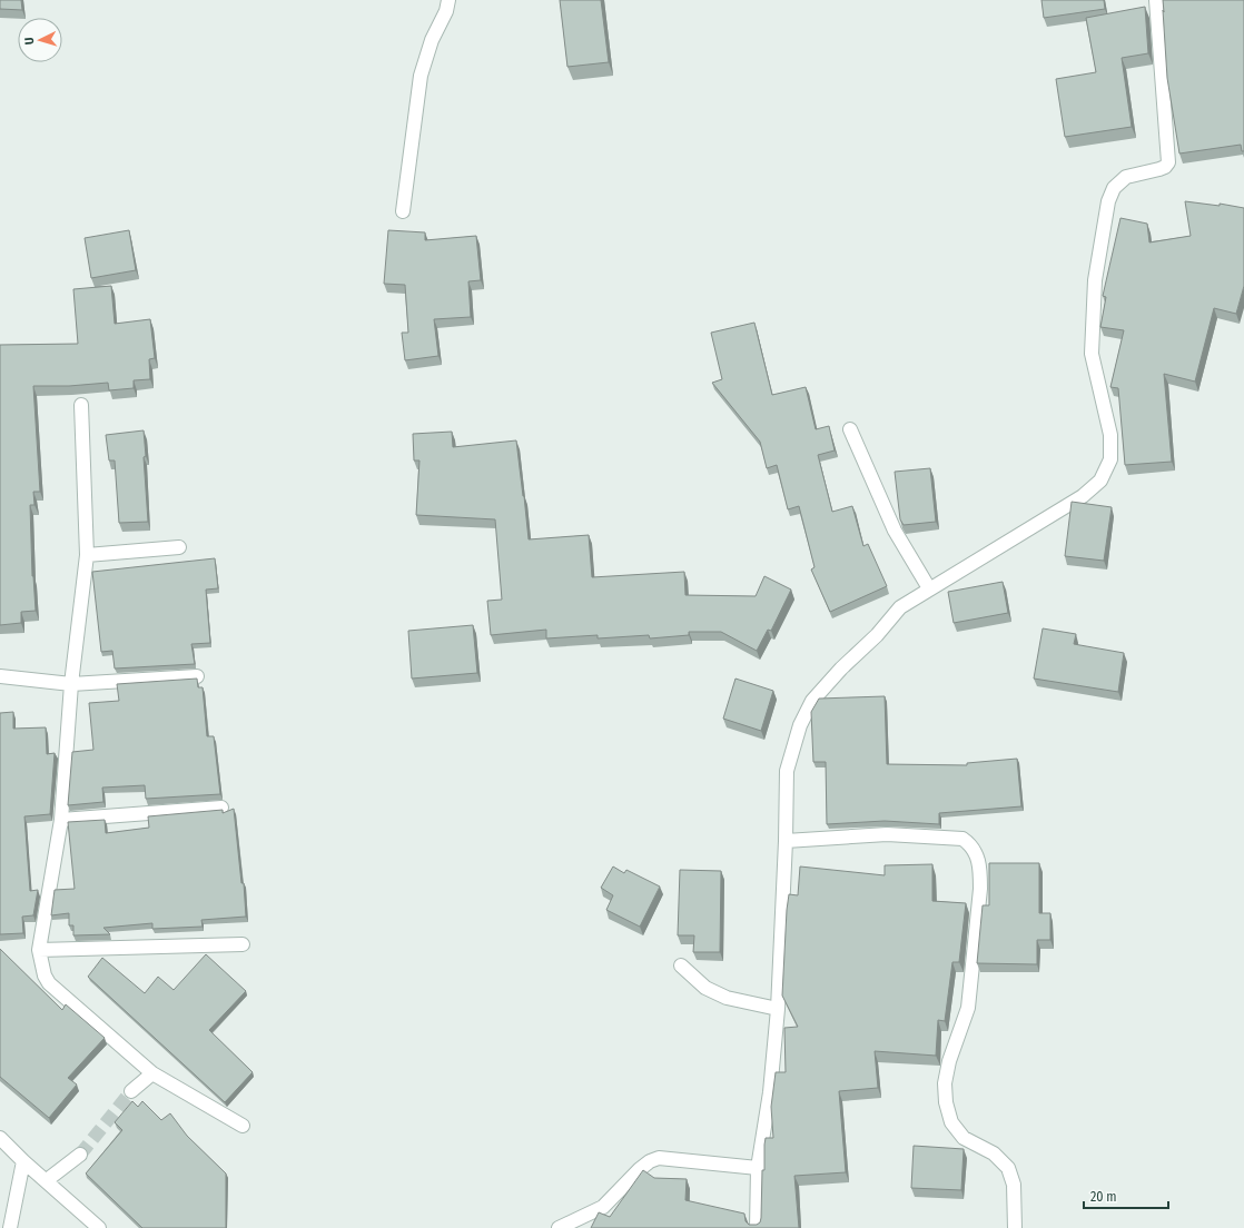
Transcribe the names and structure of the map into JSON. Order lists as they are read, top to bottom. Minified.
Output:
{"scale_bar":"20 m","north":"left"}
